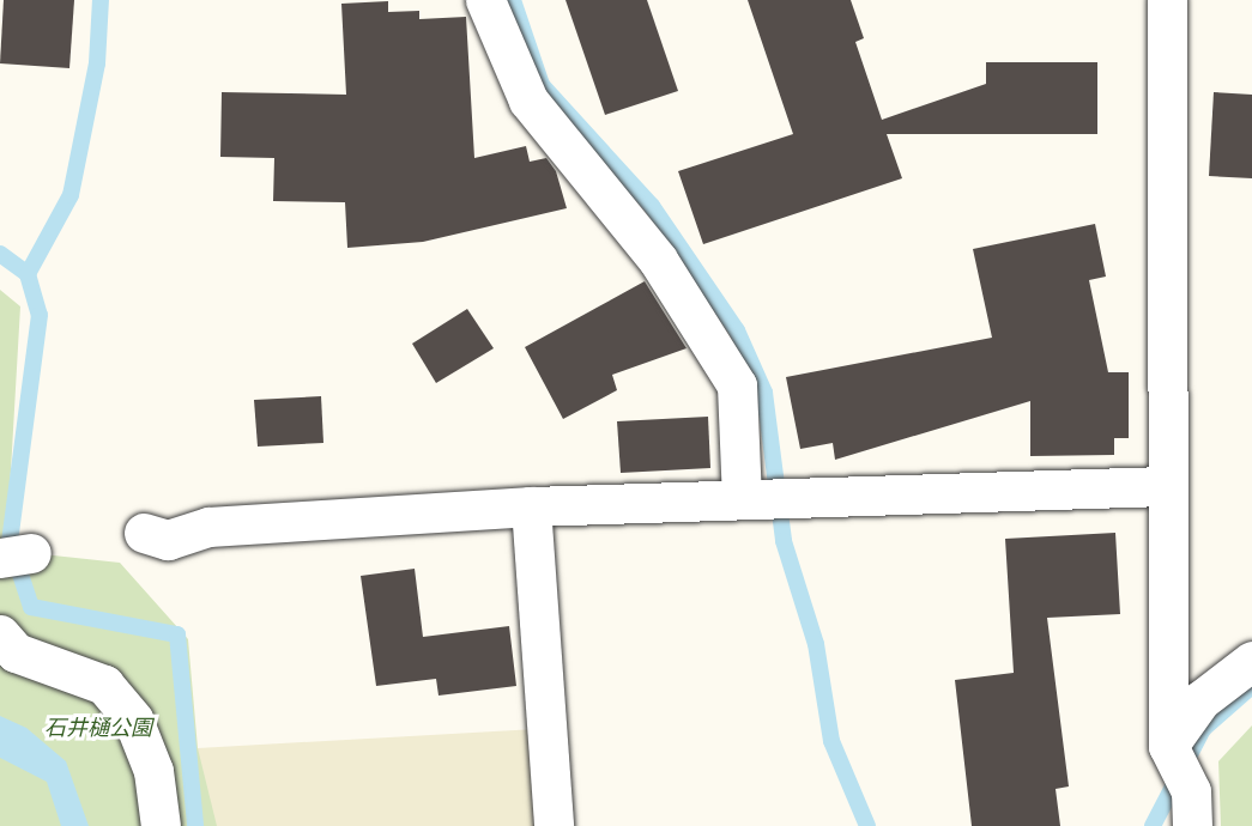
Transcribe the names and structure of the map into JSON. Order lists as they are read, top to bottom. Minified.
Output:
{"parks":["石井樋公園"]}
